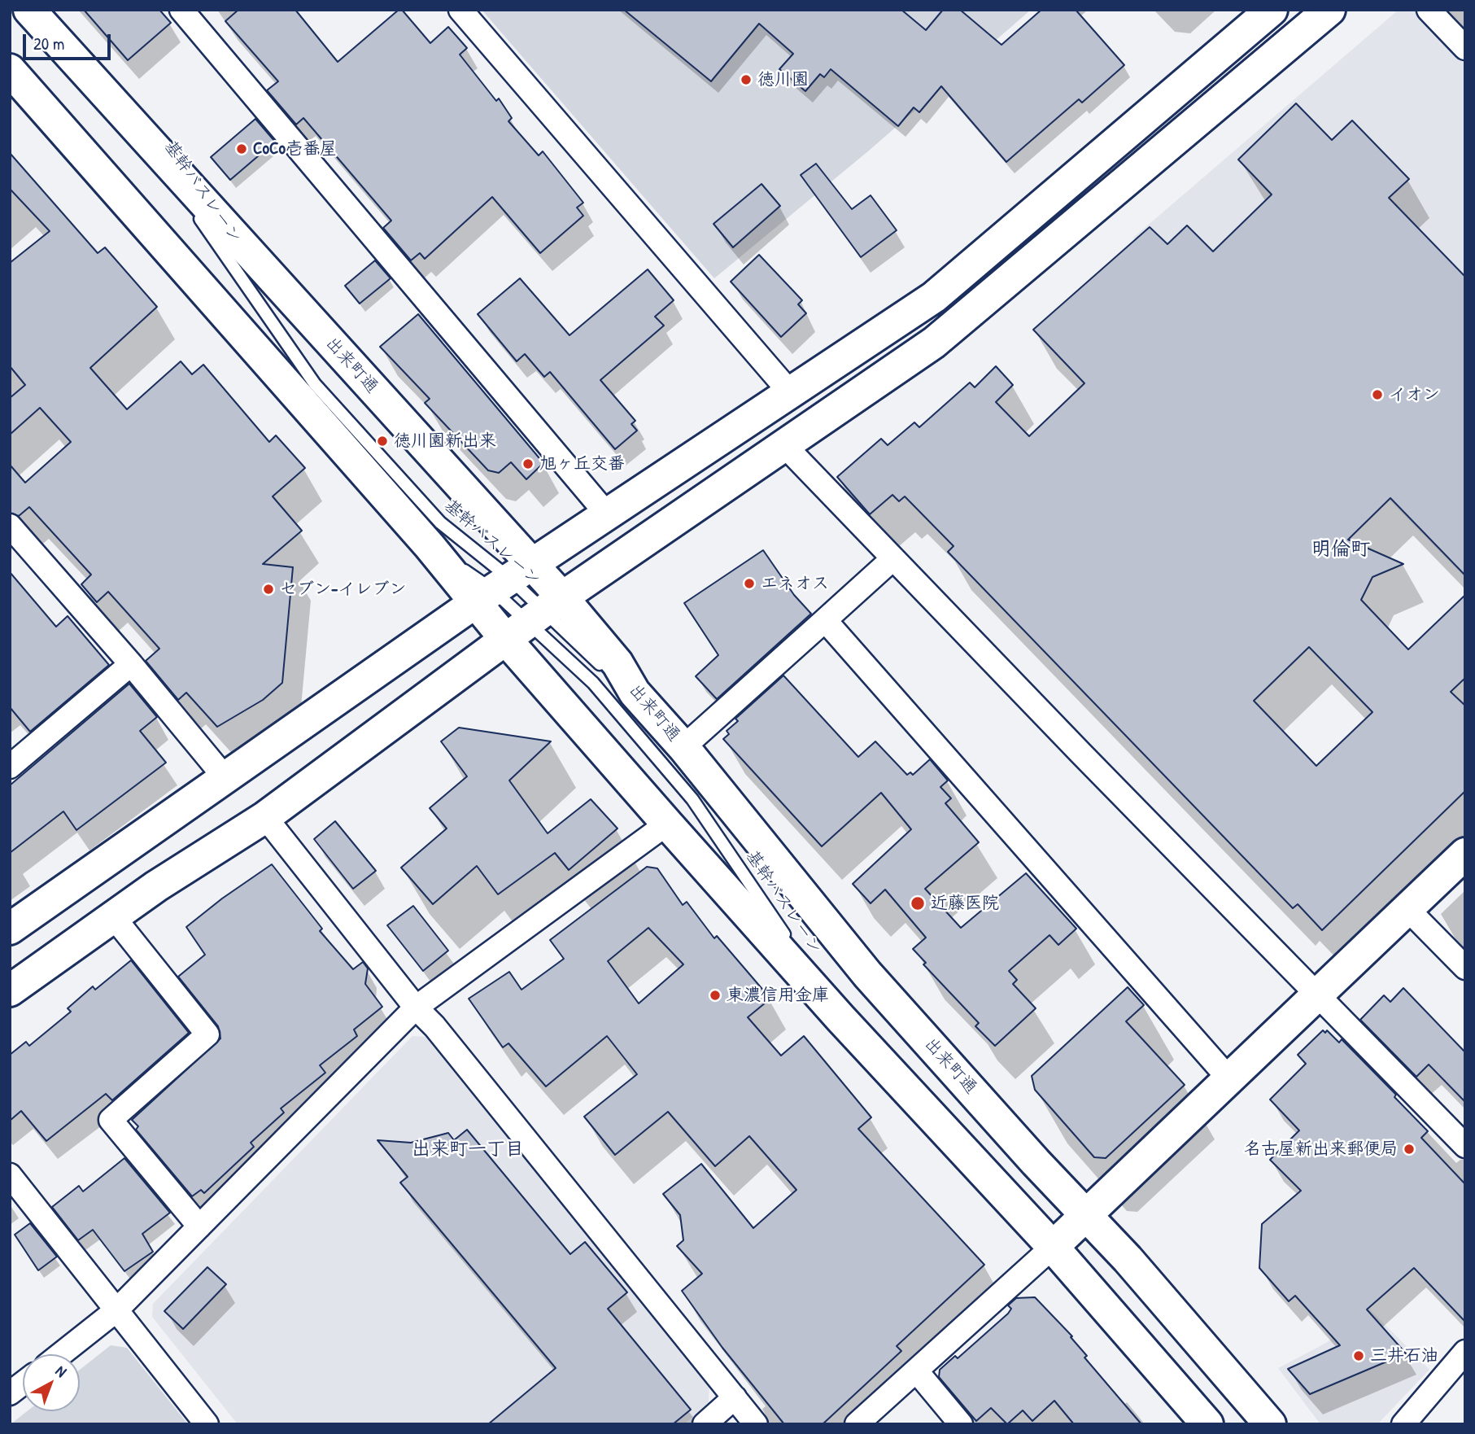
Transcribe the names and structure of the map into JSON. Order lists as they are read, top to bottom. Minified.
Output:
{"streets":{"main road":["出来町通"],"lane":["基幹バスレーン"]},"crossings":[["基幹バスレーン","出来町通"]],"districts":["明倫町","出来町一丁目"],"places":["徳川園","CoCo壱番屋","イオン","徳川園新出来","旭ヶ丘交番","エネオス","セブン-イレブン","近藤医院","東濃信用金庫","名古屋新出来郵便局","三井石油"],"scale_bar":"20 m","north":"top right"}
